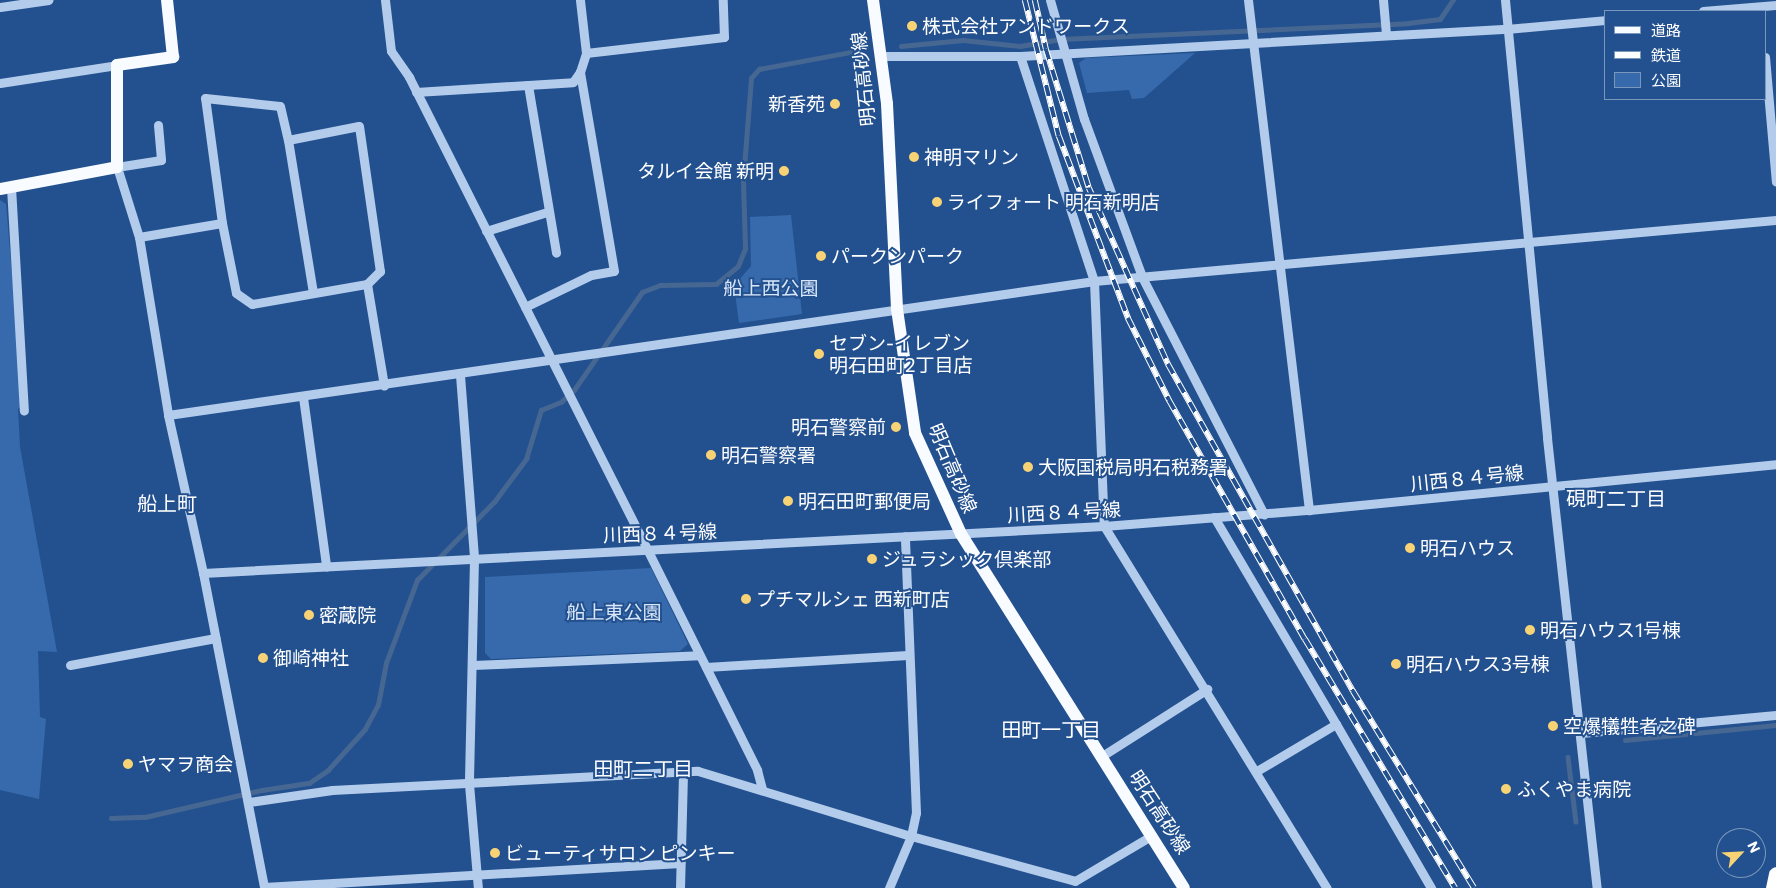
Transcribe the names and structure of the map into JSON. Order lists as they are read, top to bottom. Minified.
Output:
{"streets":{"main road":["明石高砂線"],"street":["川西８４号線"]},"crossings":[["明石高砂線","川西８４号線"]],"districts":["硯町二丁目","船上町","田町一丁目","田町二丁目"],"parks":["船上西公園","船上東公園"],"places":["株式会社アンドワークス","新香苑","神明マリン","タルイ会館 新明","ライフォート 明石新明店","パークンパーク","セブン-イレブン 明石田町2丁目店","明石警察前","明石警察署","大阪国税局明石税務署","明石田町郵便局","明石ハウス","ジュラシック倶楽部","プチマルシェ 西新町店","密蔵院","明石ハウス1号棟","御崎神社","明石ハウス3号棟","空爆犠牲者之碑","ヤマヲ商会","ふくやま病院","ビューティサロン ピンキー"],"legend":["道路","鉄道","公園"],"north":"top right"}
